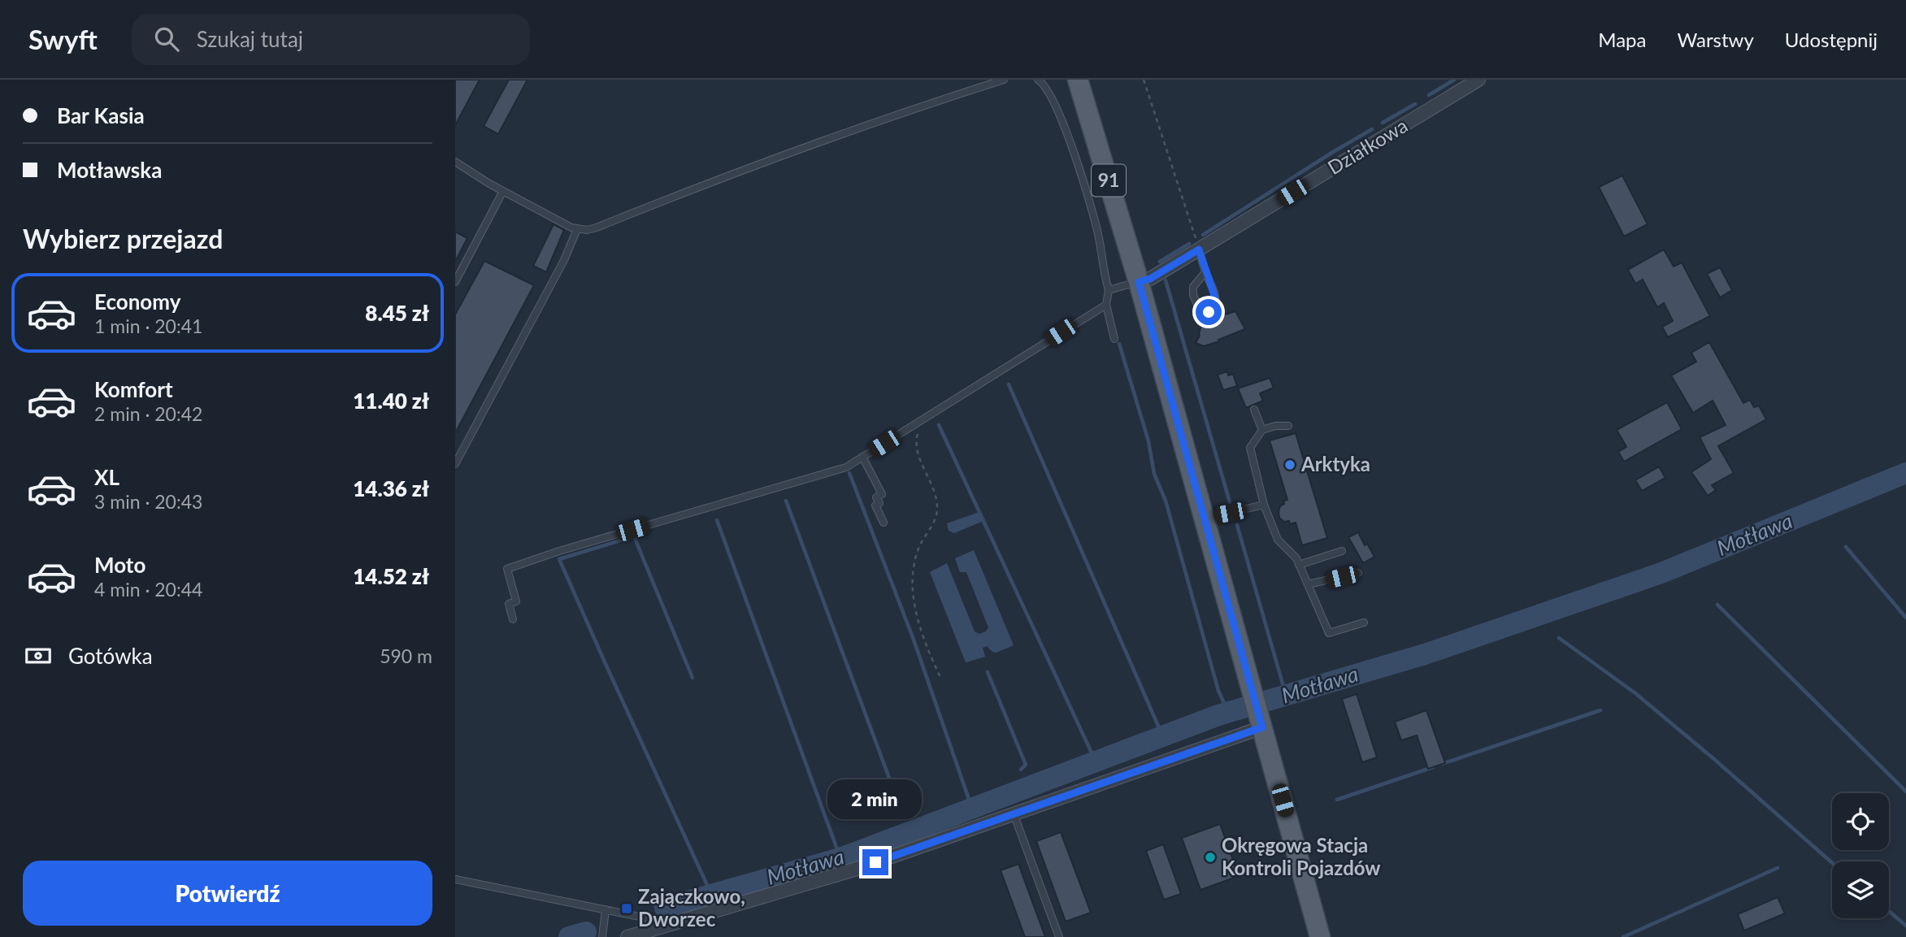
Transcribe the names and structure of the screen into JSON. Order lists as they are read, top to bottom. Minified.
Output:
{"streets":{"main road":["91"],"street":["Działkowa"]},"crossings":[["Działkowa","91"]],"water":["Motława"],"places":{"other":["Arktyka","Okręgowa Stacja Kontroli Pojazdów"],"transit":["Zajączkowo, Dworzec"]},"page":{"header":"Swyft","search":"Szukaj tutaj","nav":["Mapa","Warstwy","Udostępnij"],"banner":["Bar Kasia","Motławska"],"heading":"Wybierz przejazd","list":[{"name":"Economy","note":"1 min · 20:41","value":"8.45 zł"},{"name":"Komfort","note":"2 min · 20:42","value":"11.40 zł"},{"name":"XL","note":"3 min · 20:43","value":"14.36 zł"},{"name":"Moto","note":"4 min · 20:44","value":"14.52 zł"}],"pay":["Gotówka","590 m"],"bubble":"2 min","buttons":"Potwierdź"}}
